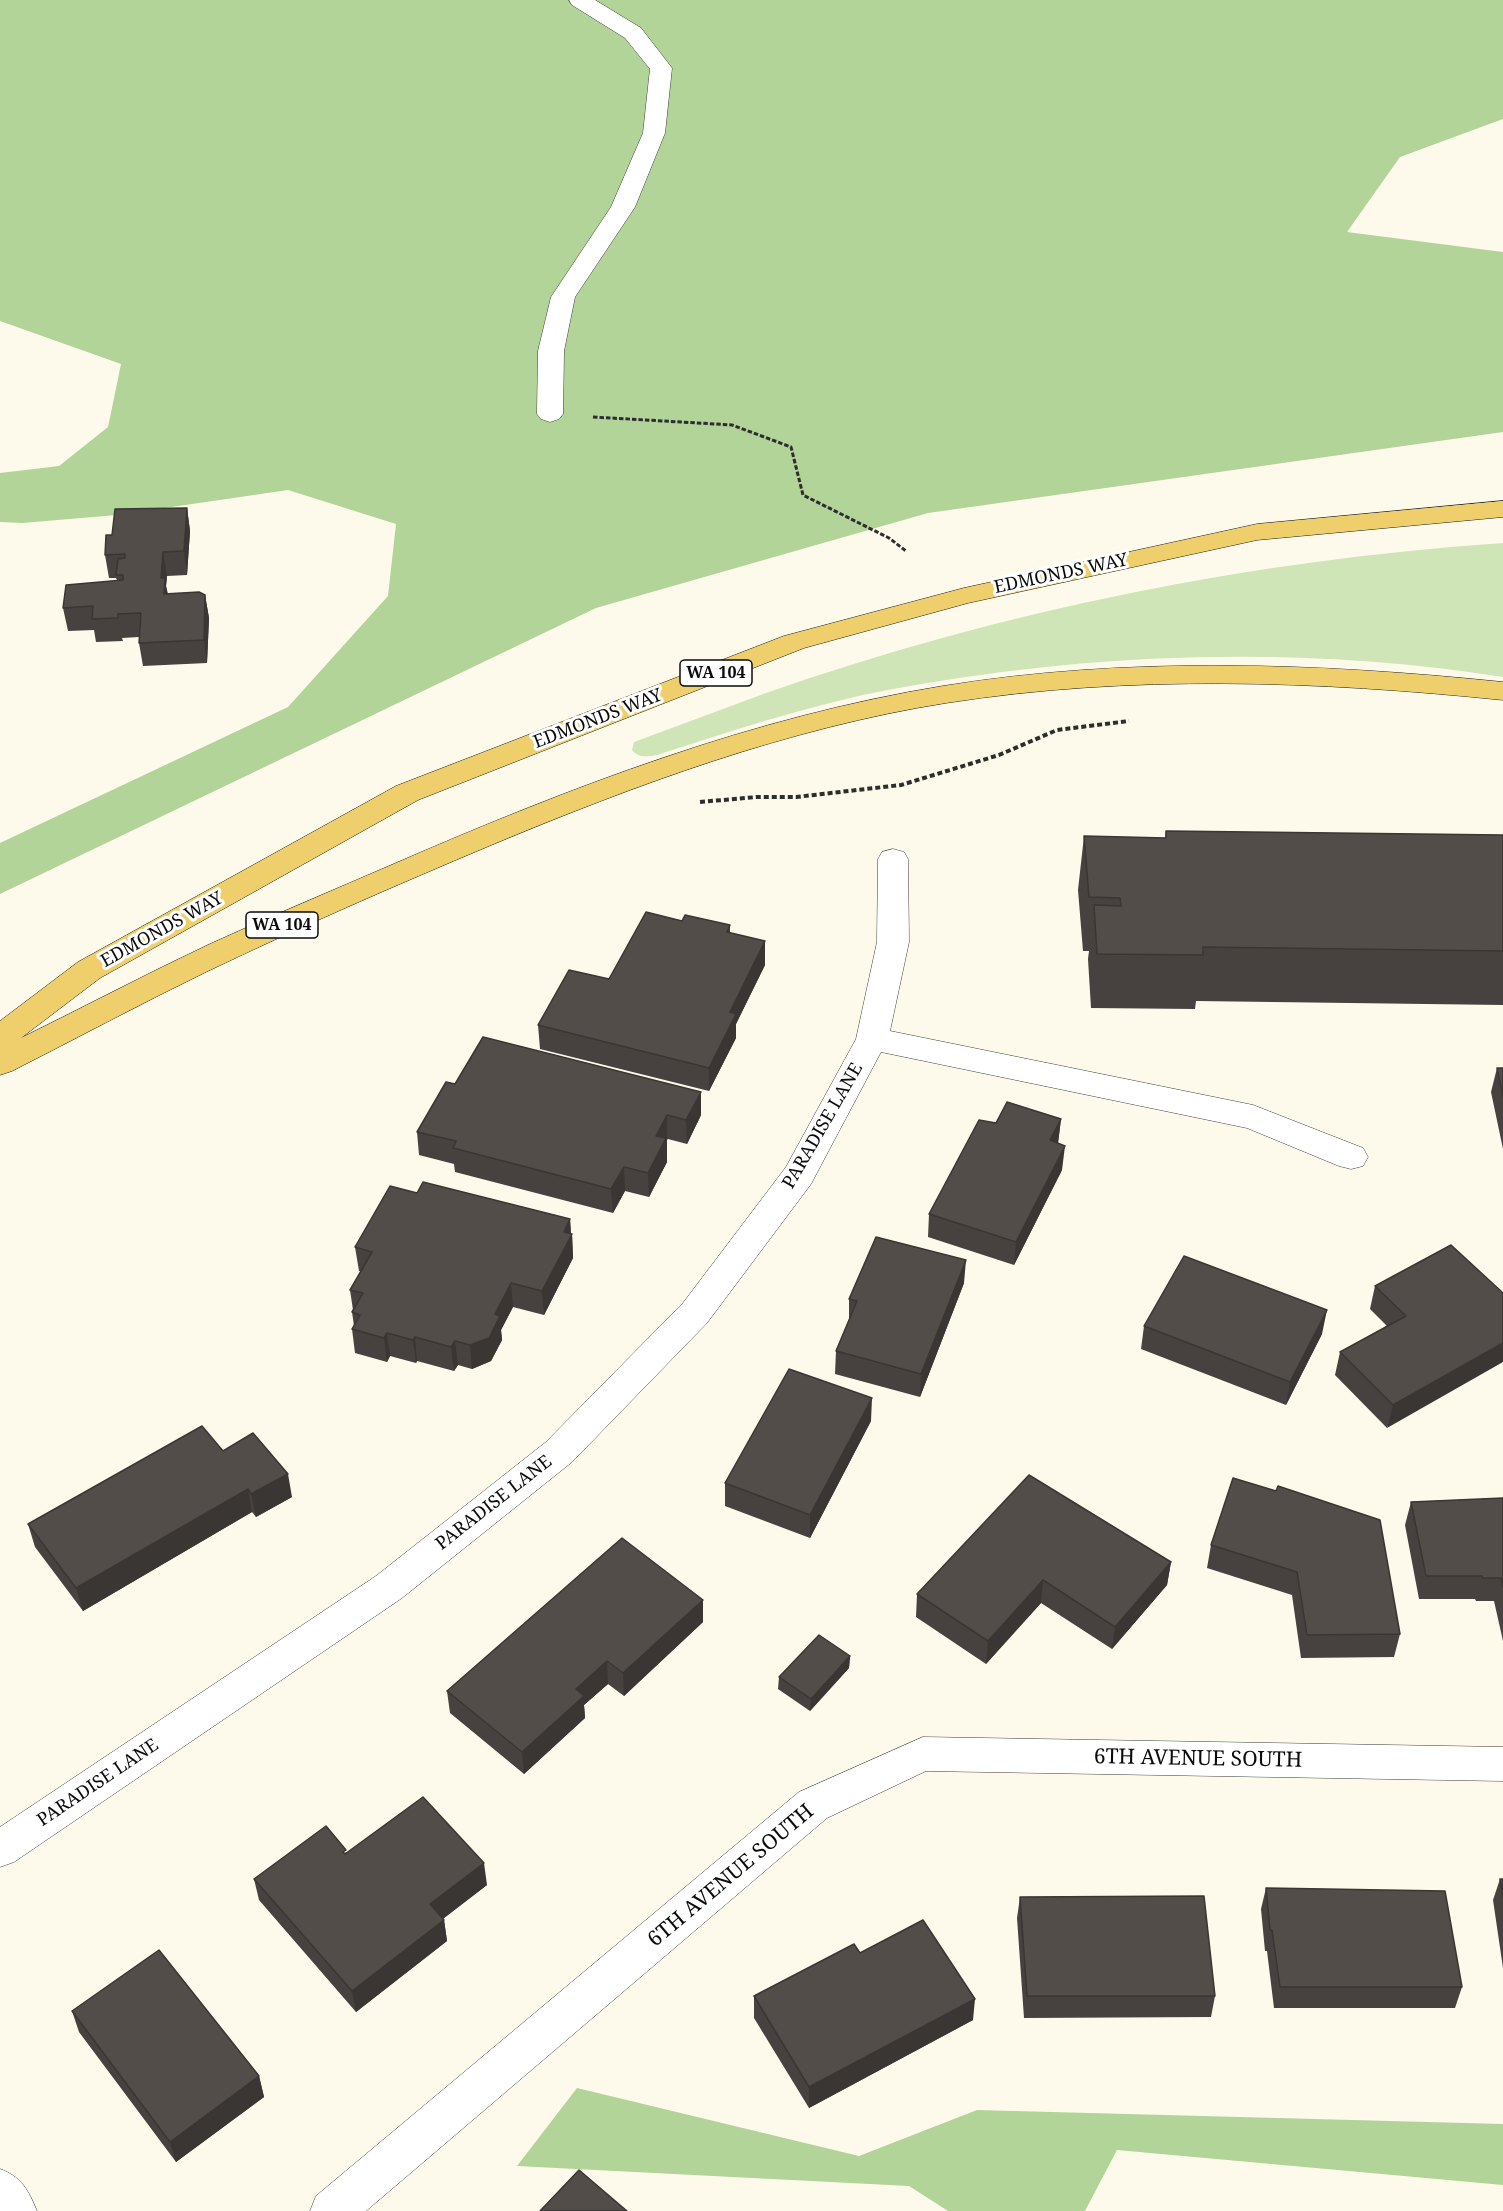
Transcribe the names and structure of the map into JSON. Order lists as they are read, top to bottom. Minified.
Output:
{"streets":{"main road":["EDMONDS WAY","WA 104"],"street":["PARADISE LANE","6TH AVENUE SOUTH"]}}
